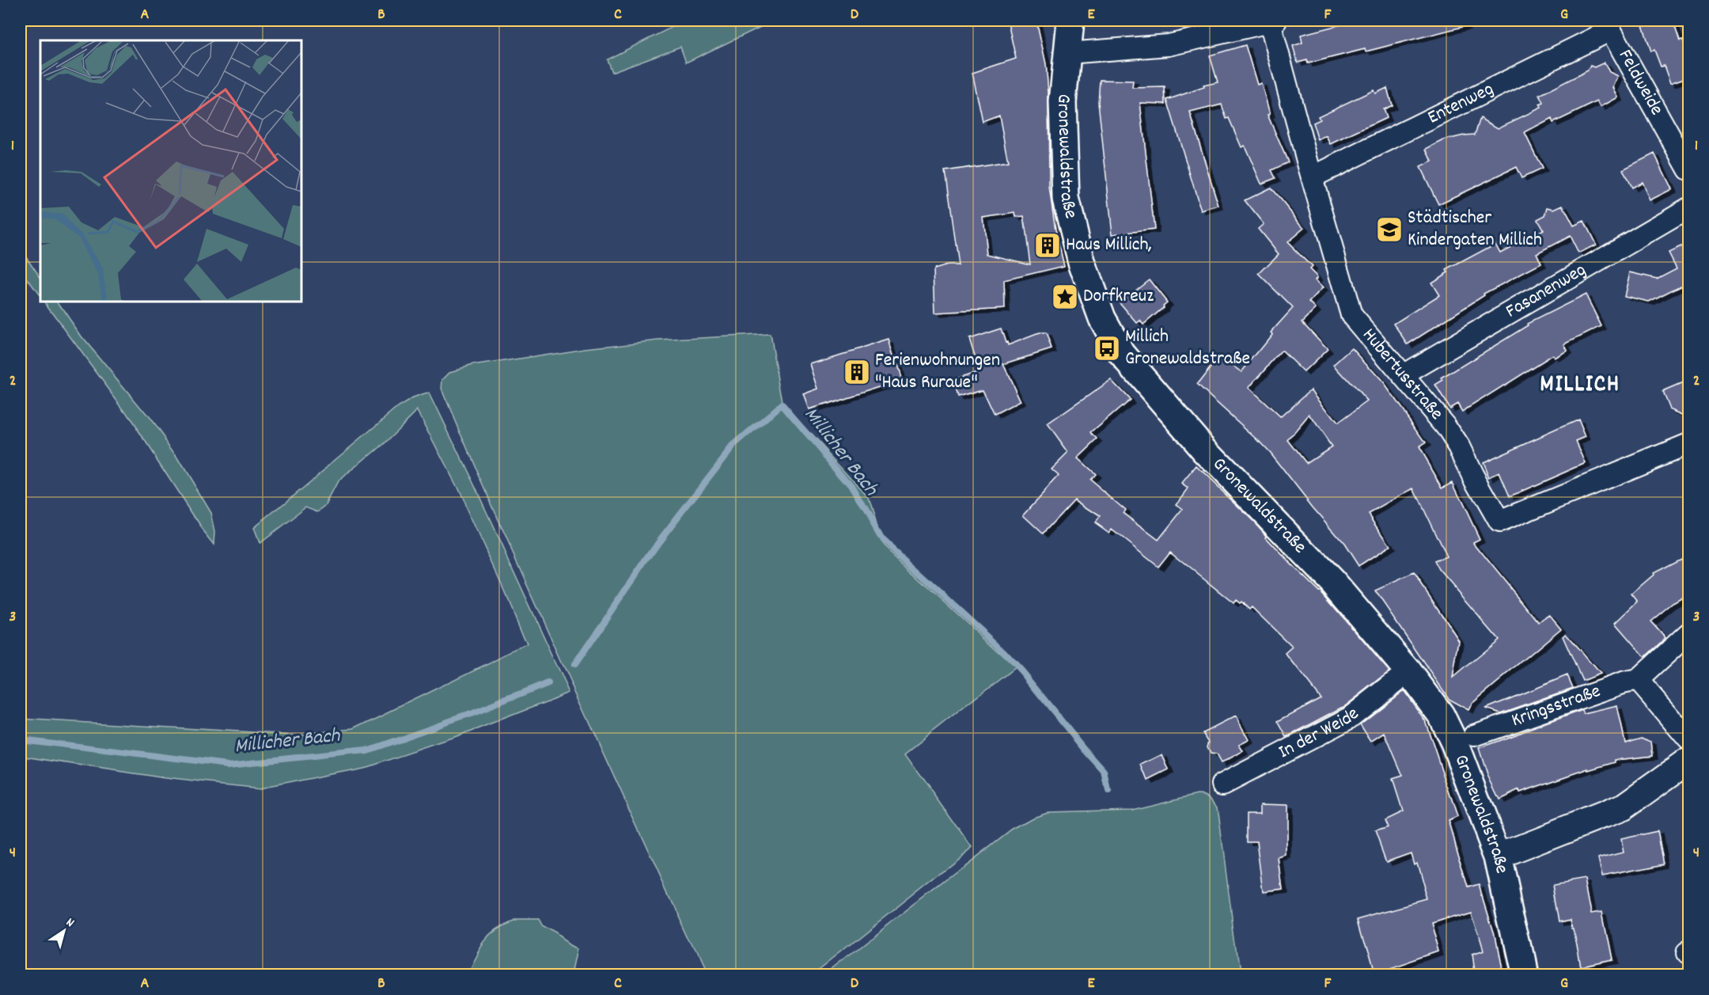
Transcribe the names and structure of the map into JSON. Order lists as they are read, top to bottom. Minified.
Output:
{"streets":{"main road":["Gronewaldstraße"],"street":["Feldweide","Entenweg","Fasanenweg","Hubertusstraße","Kringsstraße","In der Weide"]},"crossings":[["Feldweide","Entenweg"],["Entenweg","Hubertusstraße"],["Gronewaldstraße","In der Weide"],["Fasanenweg","Hubertusstraße"]],"districts":["MILLICH"],"water":["Millicher Bach"],"places":{"school or university":["Städtischer Kindergaten Millich"],"building":["Haus Millich,","Ferienwohnungen \"Haus Ruraue\""],"place":["Dorfkreuz"],"bus stop":["Millich Gronewaldstraße"]},"north":"top right","grid":{"columns":["A","B","C","D","E","F","G"],"rows":["1","2","3","4"]}}
